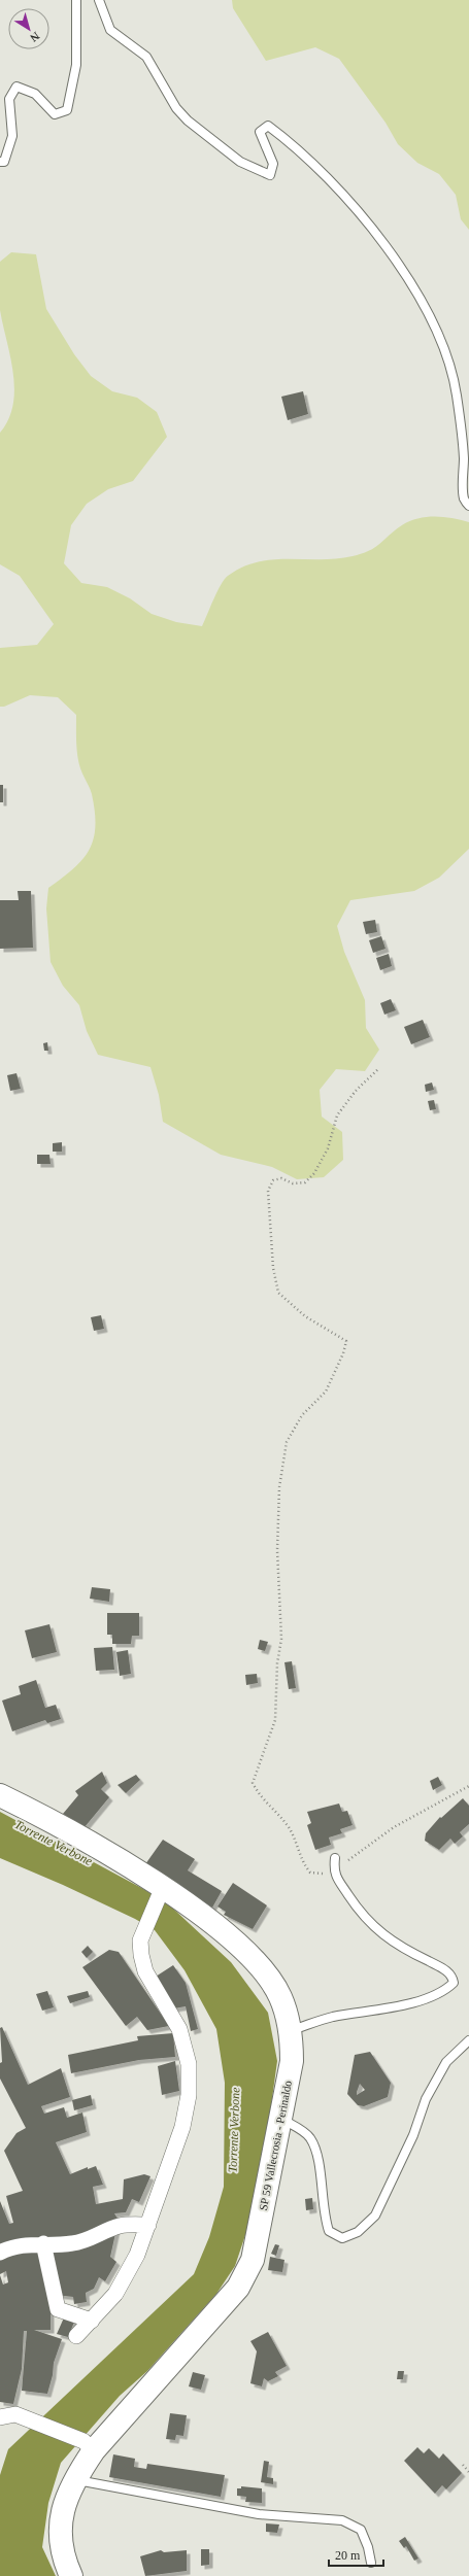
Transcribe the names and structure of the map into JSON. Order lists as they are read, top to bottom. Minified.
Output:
{"streets":{"main road":["SP 59 Vallecrosia - Perinaldo"]},"water":["Torrente Verbone"],"scale_bar":"20 m","north":"bottom right"}
